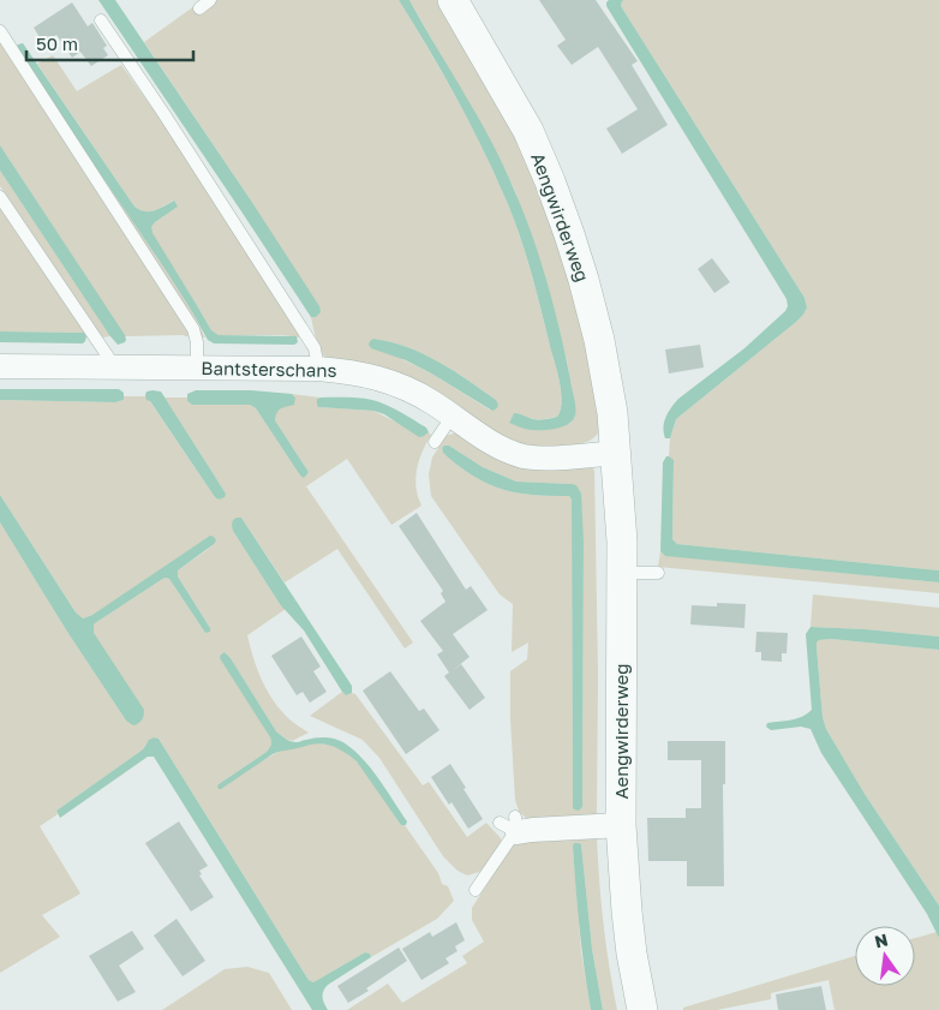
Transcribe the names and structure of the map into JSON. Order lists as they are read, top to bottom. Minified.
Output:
{"streets":{"street":["Aengwirderweg","Bantsterschans"]},"crossings":[["Aengwirderweg","Bantsterschans"]],"scale_bar":"50 m","north":"top"}
